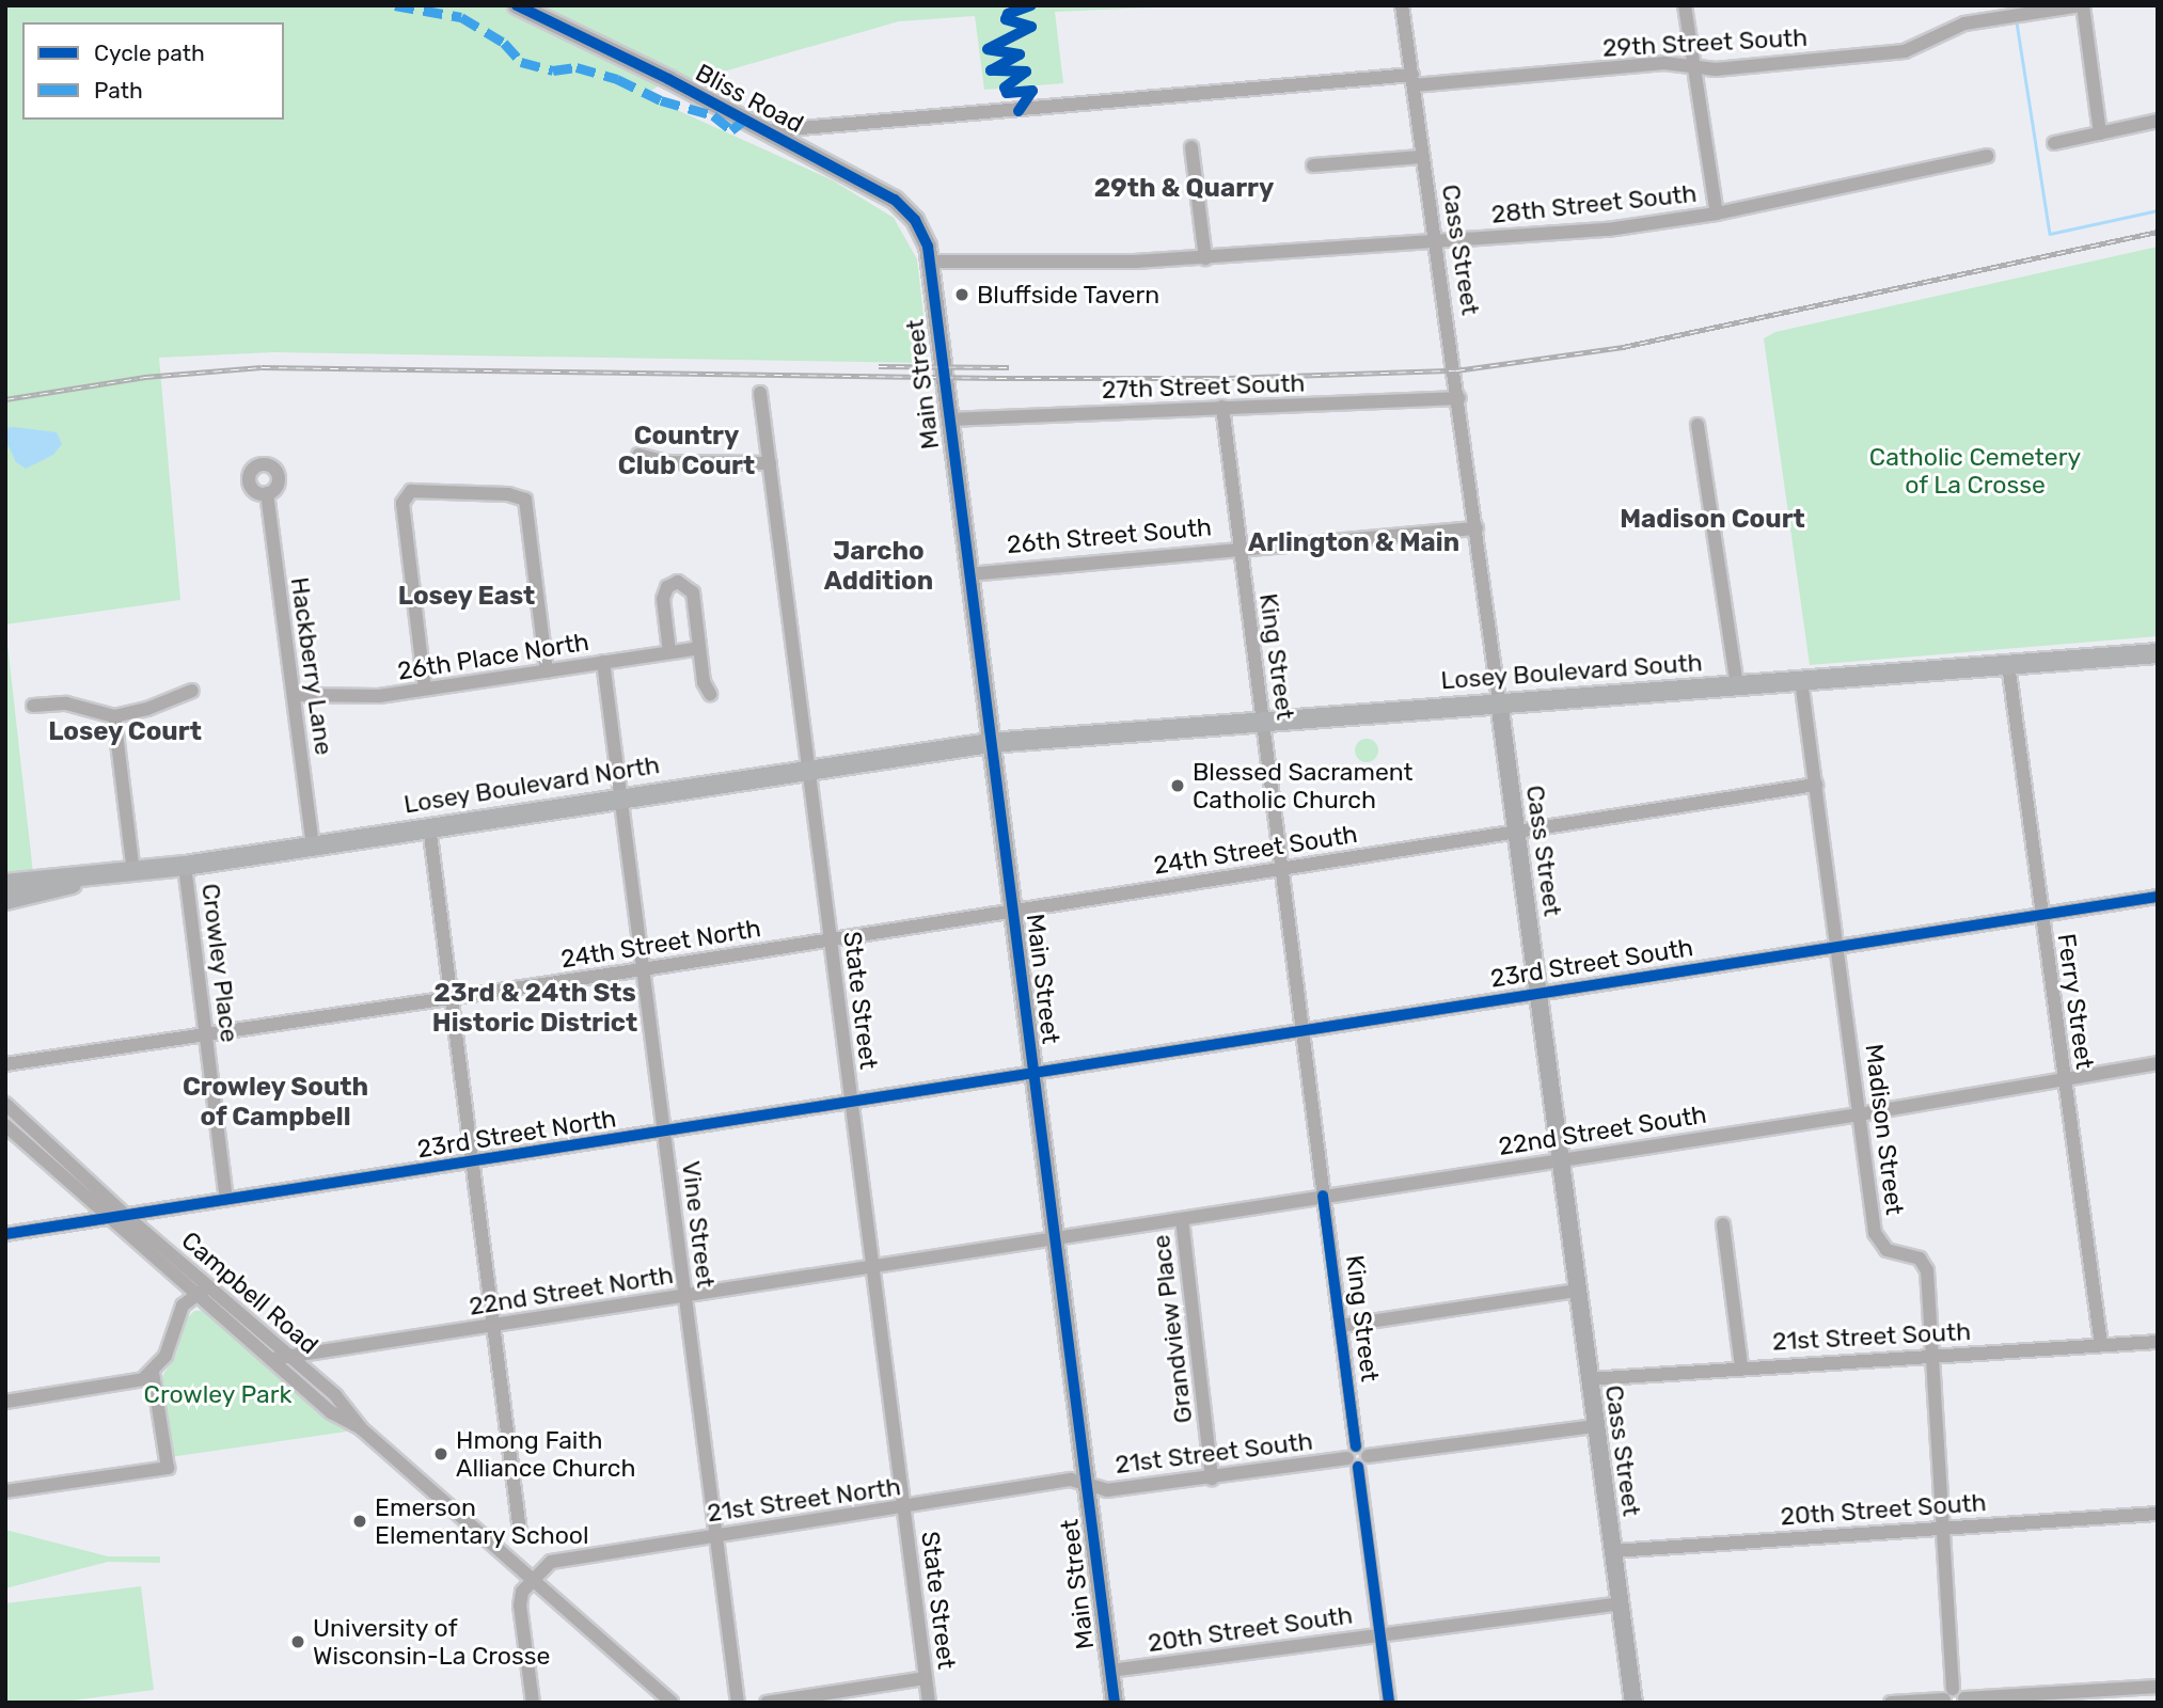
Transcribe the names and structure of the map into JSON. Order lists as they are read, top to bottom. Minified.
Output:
{"streets":{"main road":["Losey Boulevard South","Losey Boulevard North"],"street":["29th Street South","Bliss Road","28th Street South","Cass Street","Main Street","27th Street South","26th Street South","26th Place North","King Street","Hackberry Lane","24th Street South","24th Street North","Crowley Place","23rd Street South","State Street","Ferry Street","Madison Street","22nd Street South","23rd Street North","Vine Street","22nd Street North","Campbell Road","Grandview Place","21st Street South","21st Street North","20th Street South"]},"crossings":[["29th Street South","Bliss Road"],["29th Street South","Cass Street"],["Bliss Road","28th Street South"],["Bliss Road","Main Street"],["28th Street South","Cass Street"],["28th Street South","Main Street"],["Cass Street","27th Street South"],["Cass Street","26th Street South"],["Cass Street","Losey Boulevard South"],["Cass Street","24th Street South"],["Cass Street","23rd Street South"],["Cass Street","22nd Street South"],["Cass Street","21st Street South"],["Cass Street","20th Street South"],["Main Street","27th Street South"],["Main Street","26th Street South"],["Main Street","Losey Boulevard South"],["Main Street","Losey Boulevard North"],["Main Street","24th Street South"],["Main Street","24th Street North"],["Main Street","23rd Street South"],["Main Street","22nd Street South"],["Main Street","23rd Street North"],["Main Street","22nd Street North"],["Main Street","21st Street South"],["Main Street","21st Street North"],["Main Street","20th Street South"],["27th Street South","King Street"],["26th Street South","King Street"],["26th Place North","Hackberry Lane"],["26th Place North","Vine Street"],["King Street","Losey Boulevard South"],["King Street","24th Street South"],["King Street","23rd Street South"],["King Street","22nd Street South"],["King Street","21st Street South"],["Hackberry Lane","Losey Boulevard North"],["Losey Boulevard South","Losey Boulevard North"],["Losey Boulevard South","Ferry Street"],["Losey Boulevard South","Madison Street"],["Losey Boulevard North","Crowley Place"],["Losey Boulevard North","State Street"],["Losey Boulevard North","Vine Street"],["24th Street South","24th Street North"],["24th Street South","Madison Street"],["24th Street North","Crowley Place"],["24th Street North","State Street"],["24th Street North","Vine Street"],["Crowley Place","23rd Street North"],["23rd Street South","Ferry Street"],["23rd Street South","Madison Street"],["23rd Street South","23rd Street North"],["State Street","23rd Street North"],["State Street","22nd Street North"],["State Street","21st Street North"],["Ferry Street","22nd Street South"],["Ferry Street","21st Street South"],["Madison Street","22nd Street South"],["Madison Street","21st Street South"],["Madison Street","20th Street South"],["22nd Street South","22nd Street North"],["22nd Street South","Grandview Place"],["23rd Street North","Vine Street"],["23rd Street North","Campbell Road"],["Vine Street","22nd Street North"],["Vine Street","21st Street North"],["22nd Street North","Campbell Road"],["Campbell Road","21st Street North"],["Grandview Place","21st Street South"],["21st Street South","21st Street North"]],"districts":["29th & Quarry","Country Club Court","Madison Court","Arlington & Main","Jarcho Addition","Losey East","Losey Court","23rd & 24th Sts Historic District","Crowley South of Campbell"],"parks":["Catholic Cemetery of La Crosse","Crowley Park"],"places":["Bluffside Tavern","Blessed Sacrament Catholic Church","Hmong Faith Alliance Church","Emerson Elementary School","University of Wisconsin-La Crosse"],"legend":["Cycle path","Path"]}
